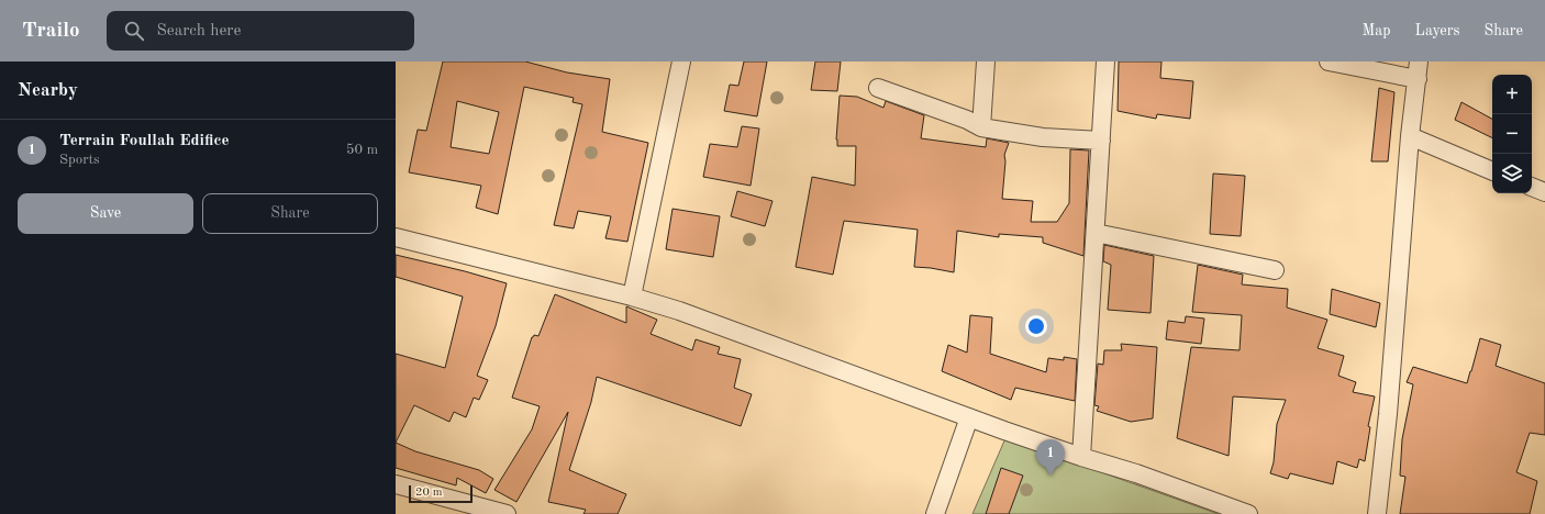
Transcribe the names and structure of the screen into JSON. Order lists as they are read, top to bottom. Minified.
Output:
{"scale_bar":"20 m","page":{"header":"Trailo","search":"Search here","nav":["Map","Layers","Share"],"heading":"Nearby","map_buttons":["+","−"],"list":[{"mark":"1","name":"Terrain Foullah Edifice","note":"Sports","value":"50 m"}],"buttons":["Save","Share"],"pins":"1","scale":"20 m"}}
